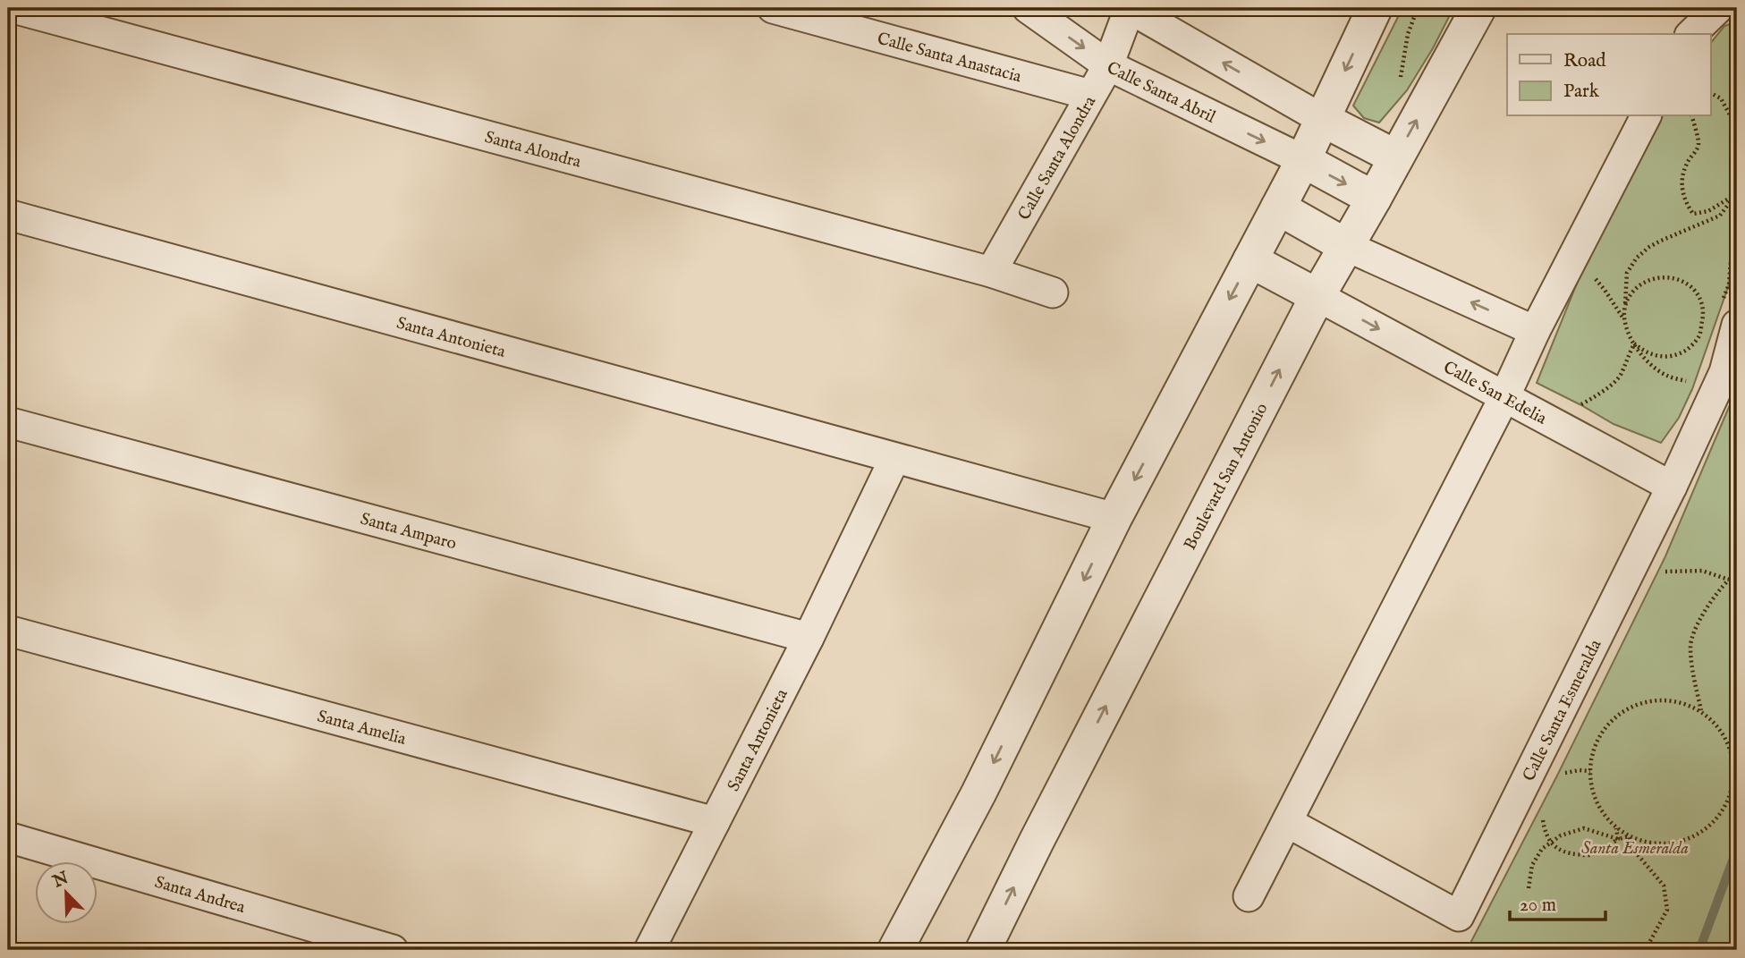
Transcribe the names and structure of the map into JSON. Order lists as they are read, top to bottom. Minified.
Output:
{"streets":{"street":["Calle Santa Anastacia","Calle Santa Abril","Santa Alondra","Calle Santa Alondra","Santa Antonieta","Calle San Edelia","Boulevard San Antonio","Santa Amparo","Calle Santa Esmeralda","Santa Amelia","Santa Andrea"]},"crossings":[["Calle Santa Anastacia","Calle Santa Alondra"],["Calle Santa Abril","Calle Santa Alondra"],["Santa Alondra","Calle Santa Alondra"],["Santa Antonieta","Santa Amparo"],["Santa Antonieta","Santa Amelia"],["Calle San Edelia","Boulevard San Antonio"],["Calle San Edelia","Calle Santa Esmeralda"]],"parks":["Santa Esmeralda"],"legend":["Road","Park"],"scale_bar":"20 m","north":"top left"}
